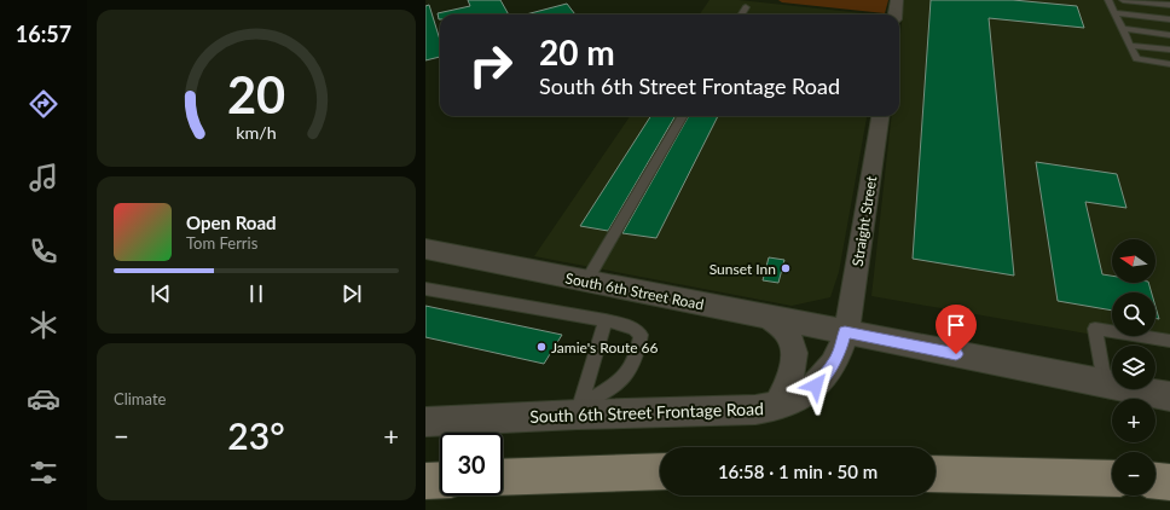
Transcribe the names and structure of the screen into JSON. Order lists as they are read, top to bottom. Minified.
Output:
{"streets":{"street":["Straight Street","South 6th Street Road","South 6th Street Frontage Road"]},"crossings":[["Straight Street","South 6th Street Road"],["Straight Street","South 6th Street Frontage Road"],["South 6th Street Road","South 6th Street Frontage Road"]],"places":["Sunset Inn","Jamie's Route 66"],"north":"left","page":{"tabs":"16:57","turn":["20 m","South 6th Street Frontage Road"],"song":["Open Road","Tom Ferris"],"map_buttons":["+","−"],"tile":"Climate","heat":["−","23°","+"],"limit":"30","trip":"16:58 · 1 min · 50 m","gauge":["20","km/h"]}}
